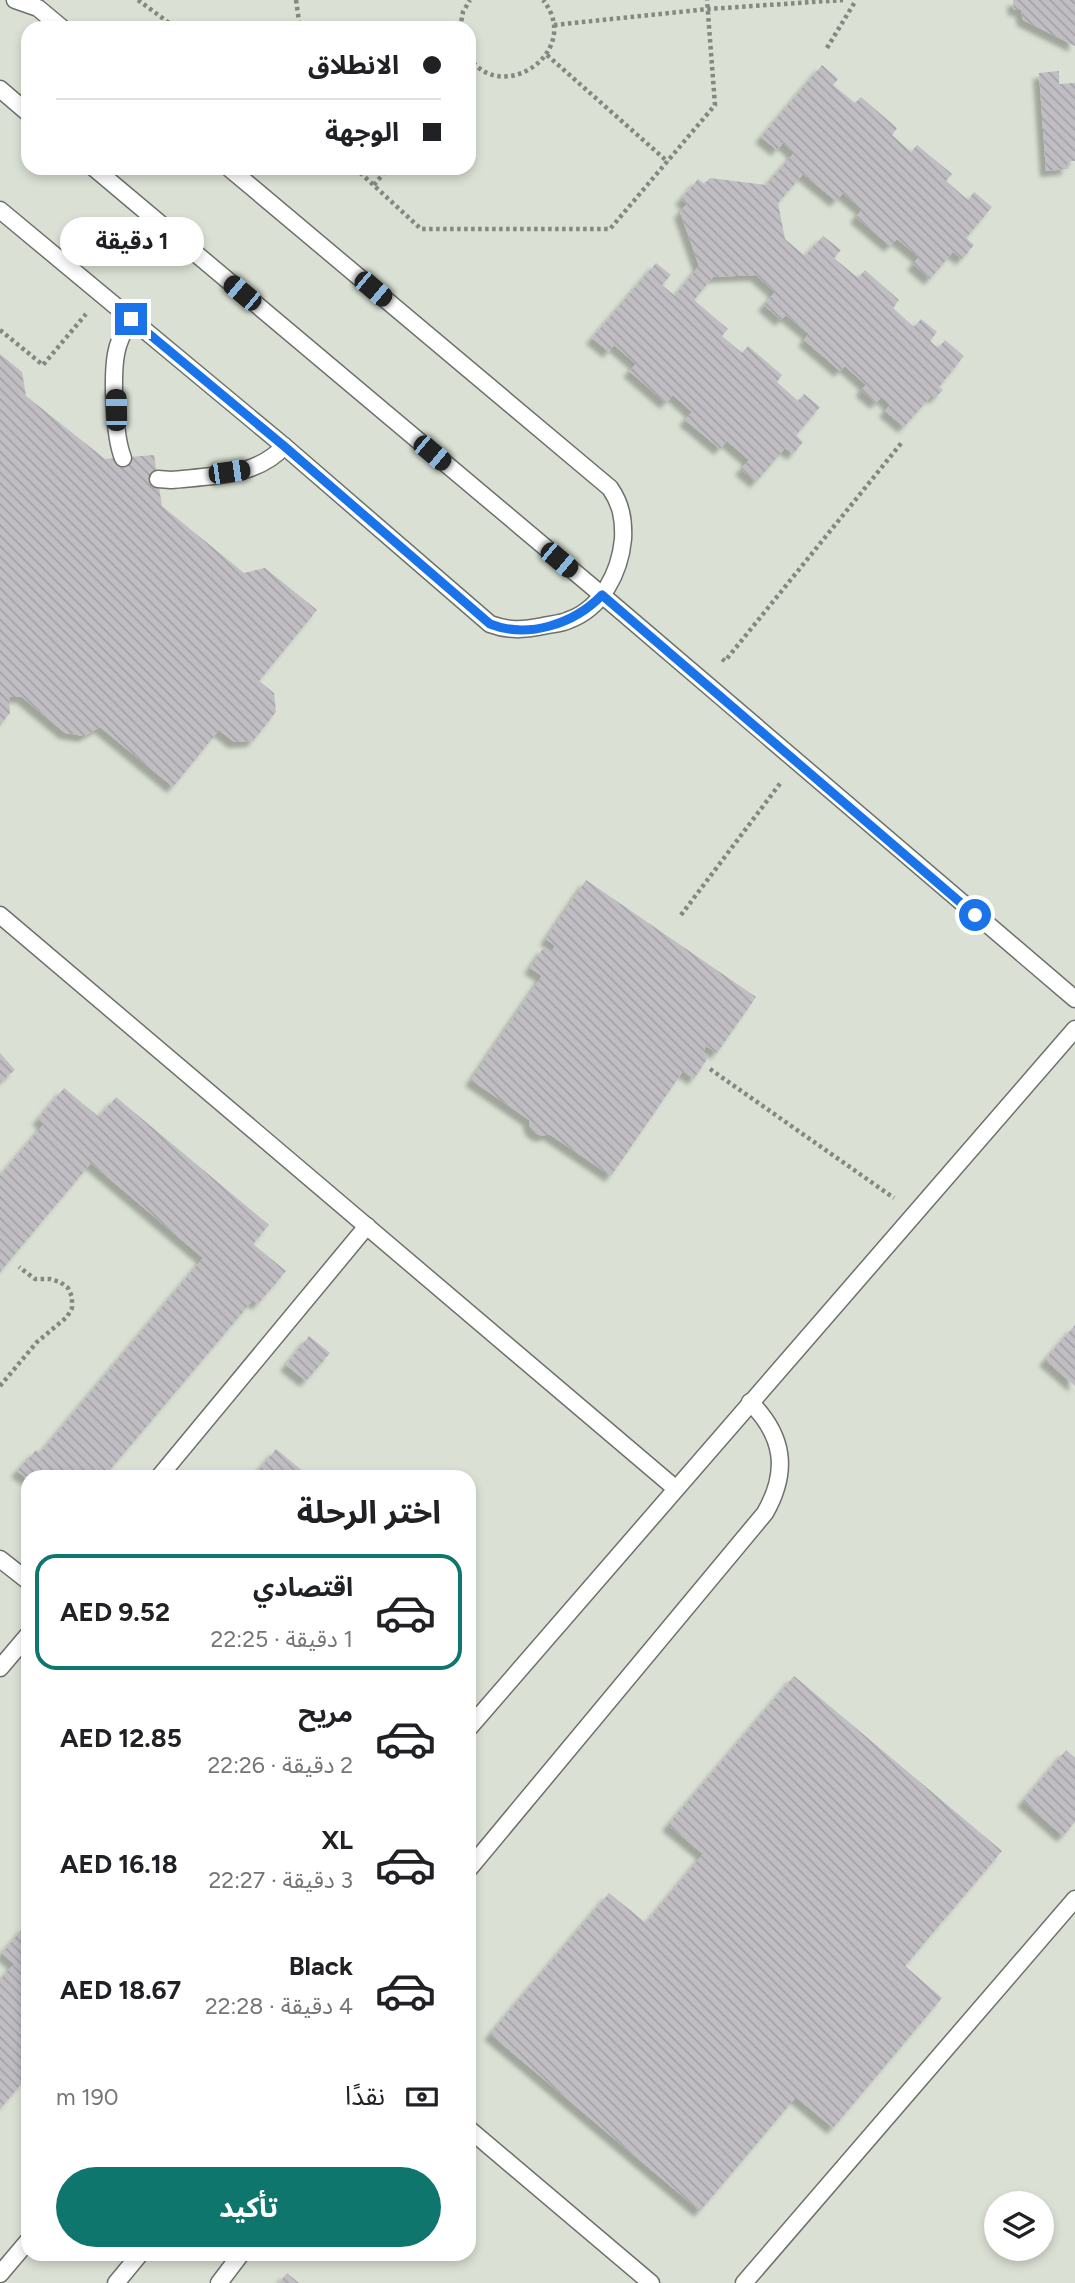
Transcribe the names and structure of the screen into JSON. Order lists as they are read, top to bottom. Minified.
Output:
{"page":{"banner":["الانطلاق","الوجهة"],"bubble":"1 دقيقة","heading":"اختر الرحلة","list":[{"name":"اقتصادي","note":"1 دقيقة · 22:25","value":"AED 9.52"},{"name":"مريح","note":"2 دقيقة · 22:26","value":"AED 12.85"},{"name":"XL","note":"3 دقيقة · 22:27","value":"AED 16.18"},{"name":"Black","note":"4 دقيقة · 22:28","value":"AED 18.67"}],"pay":["نقدًا","190 m"],"buttons":"تأكيد"}}
